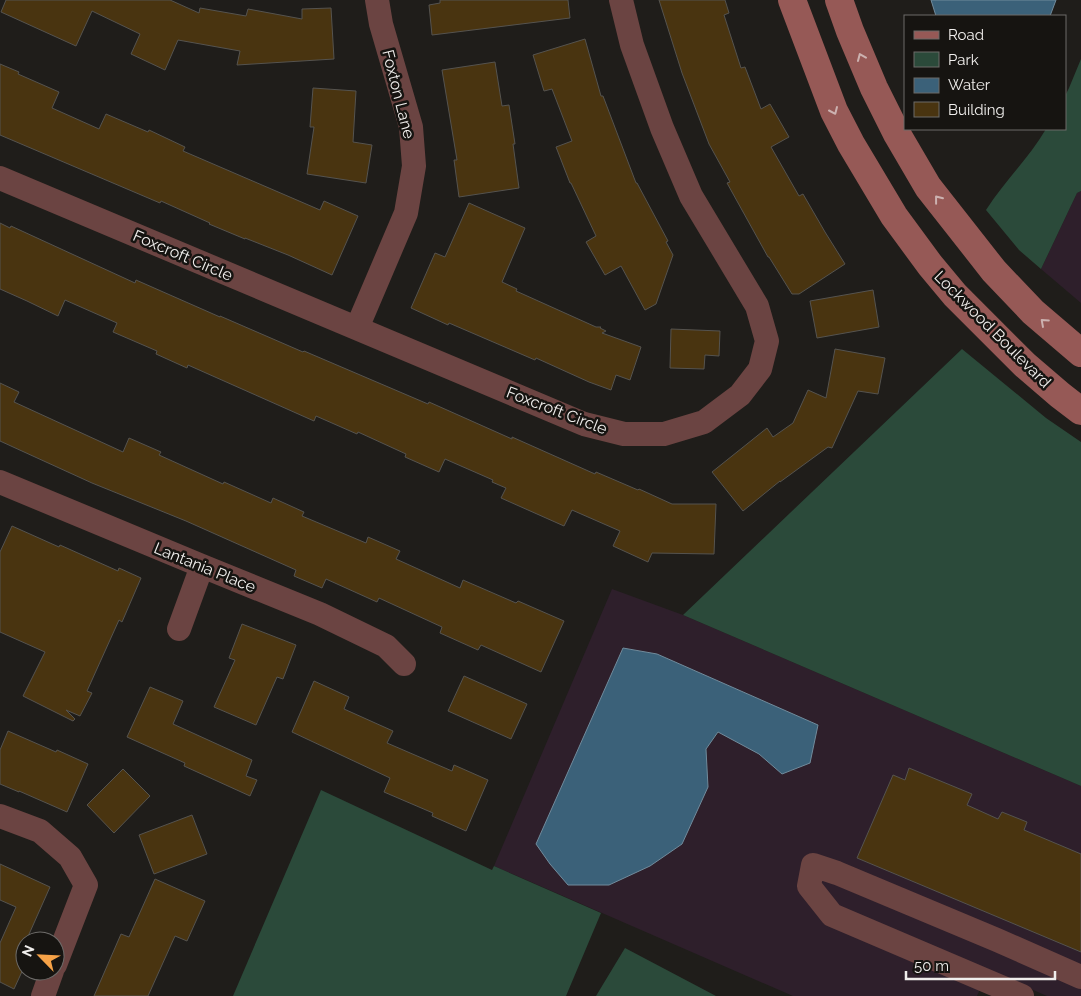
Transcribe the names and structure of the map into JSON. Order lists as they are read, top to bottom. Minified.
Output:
{"streets":{"main road":["Lockwood Boulevard"],"street":["Foxton Lane","Foxcroft Circle","Lantania Place"]},"crossings":[["Foxton Lane","Foxcroft Circle"]],"legend":["Road","Park","Water","Building"],"scale_bar":"50 m","north":"top left"}
